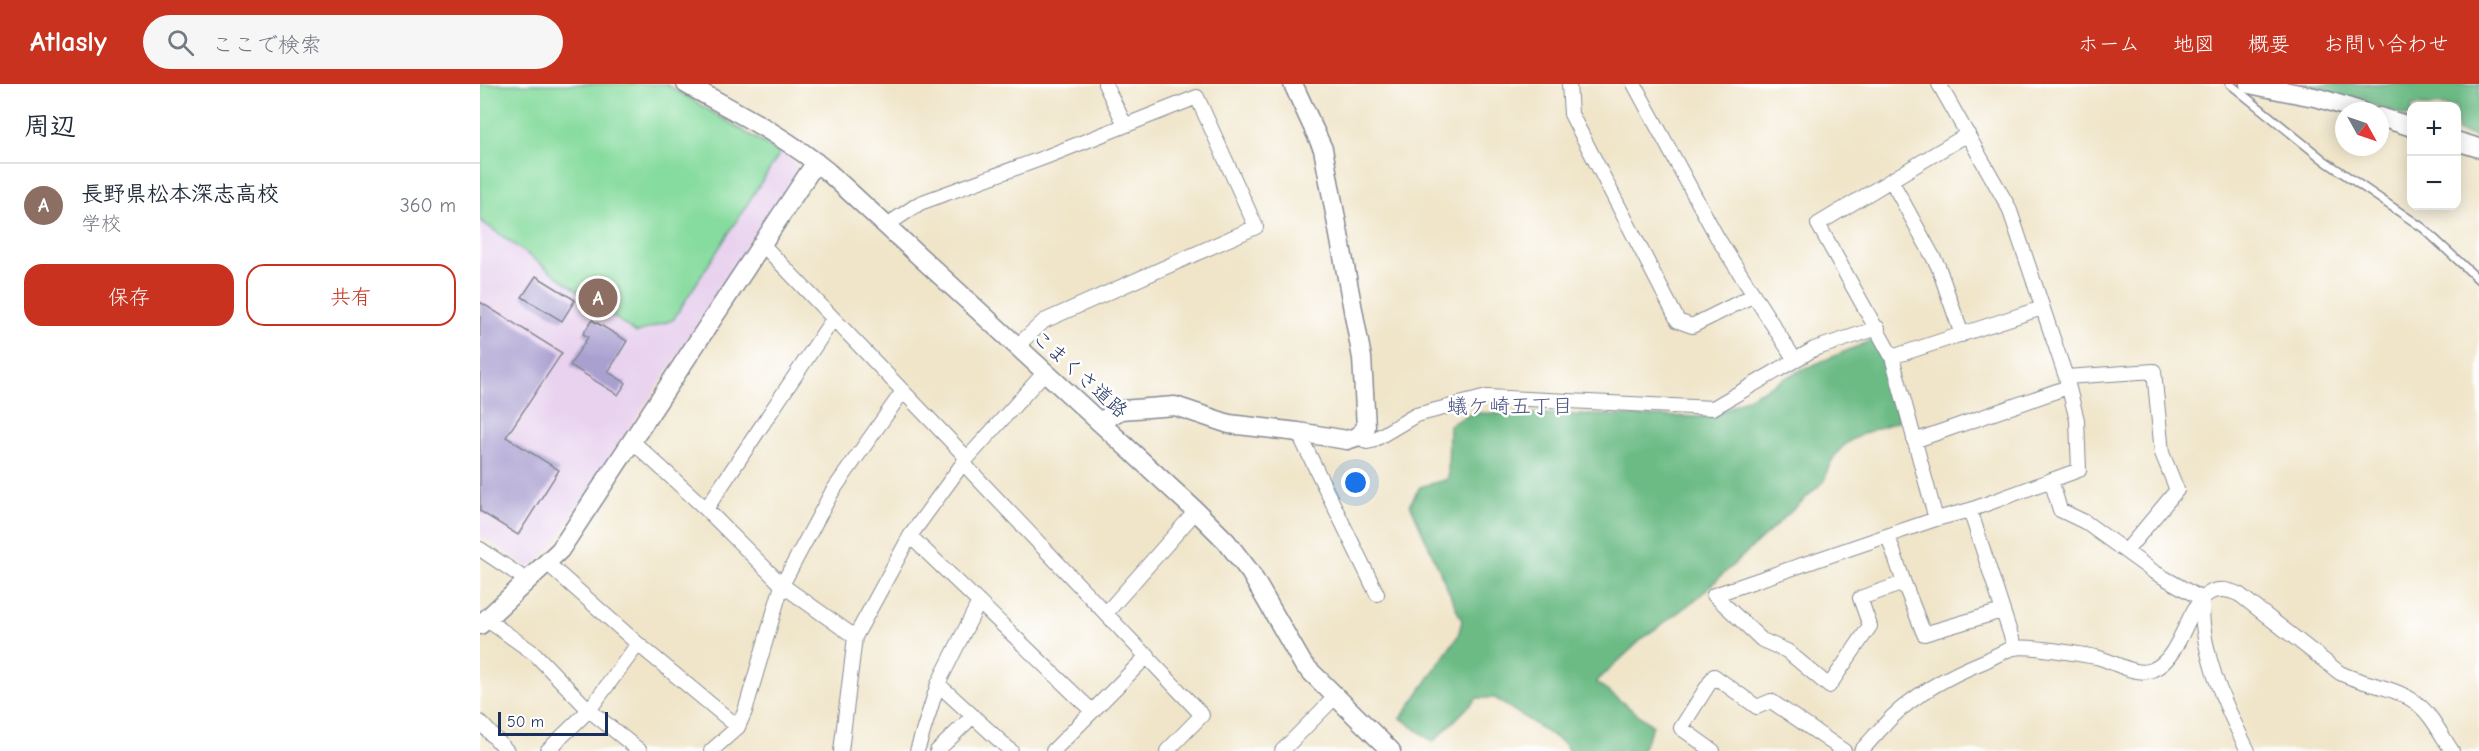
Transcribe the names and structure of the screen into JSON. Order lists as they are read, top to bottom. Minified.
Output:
{"streets":{"street":["こまくさ道路"]},"districts":["蟻ケ崎五丁目"],"scale_bar":"50 m","north":"bottom right","page":{"header":"Atlasly","search":"ここで検索","nav":["ホーム","地図","概要","お問い合わせ"],"heading":"周辺","map_buttons":["+","−"],"list":[{"mark":"A","name":"長野県松本深志高校","note":"学校","value":"360 m"}],"buttons":["保存","共有"],"pins":"A","scale":"50 m"}}
